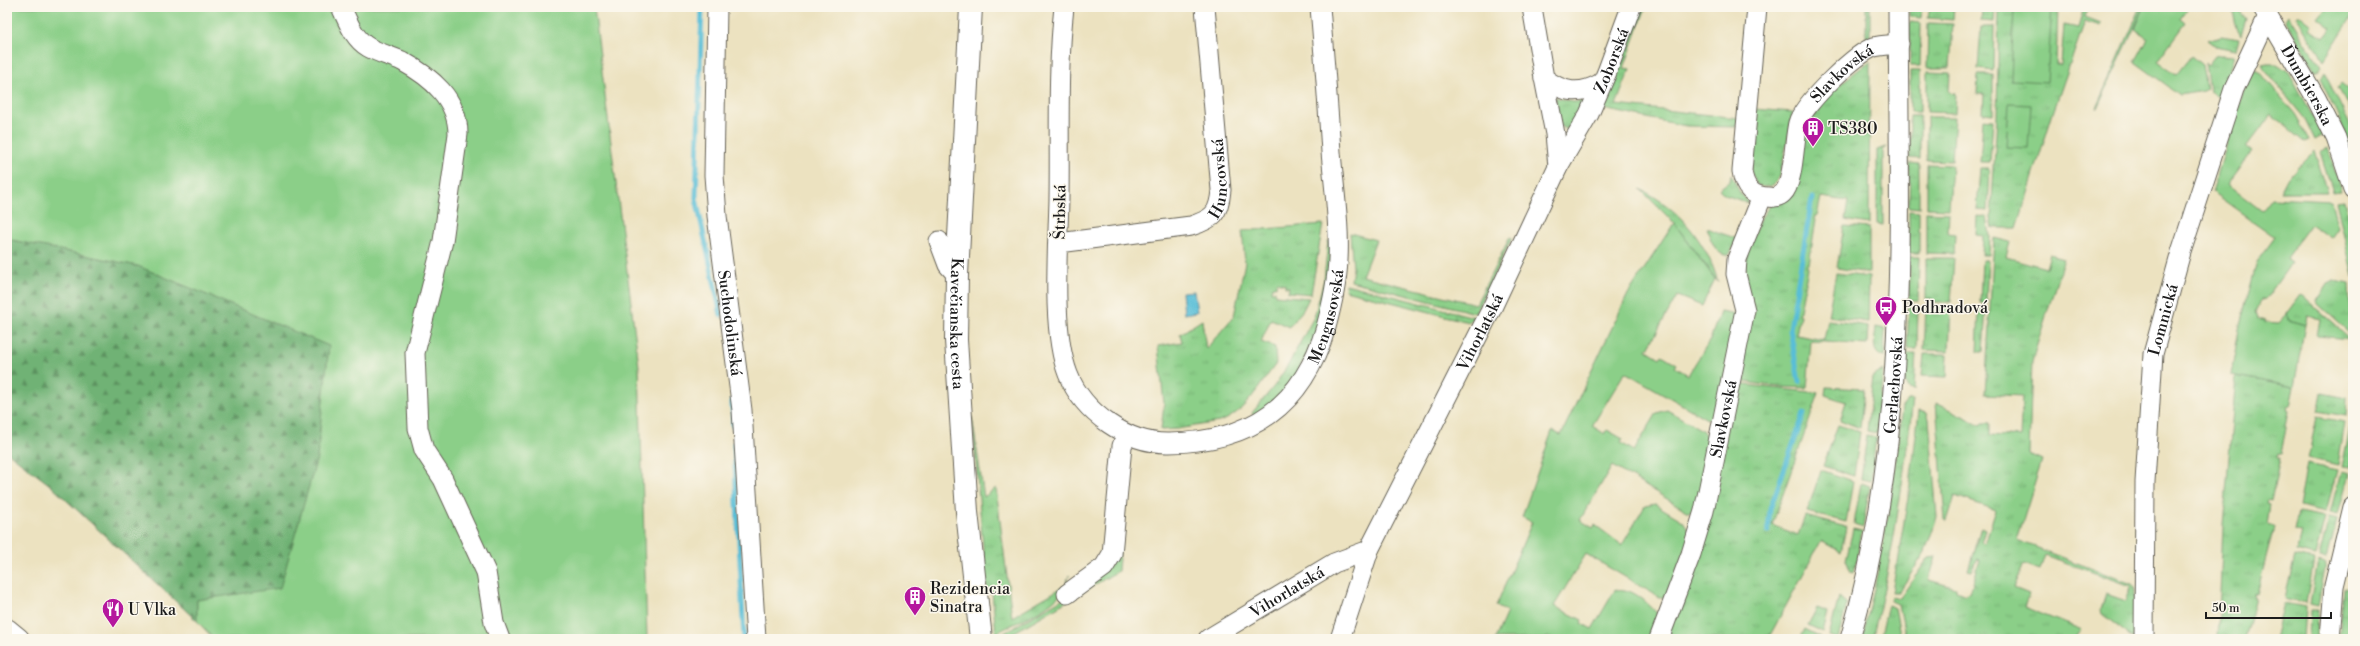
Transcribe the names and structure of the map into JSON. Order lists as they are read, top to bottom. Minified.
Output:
{"streets":{"street":["Zoborská","Slavkovská","Ďumbierska","Huncovská","Štrbská","Mengusovská","Lomnická","Suchodolinská","Kavečianska cesta","Vihorlatská","Gerlachovská"]},"crossings":[["Zoborská","Vihorlatská"],["Slavkovská","Gerlachovská"],["Ďumbierska","Lomnická"],["Huncovská","Štrbská"],["Štrbská","Mengusovská"]],"places":{"building":["TS380","Rezidencia Sinatra"],"bus stop":["Podhradová"],"restaurant":["U Vlka"]},"scale_bar":"50 m"}
